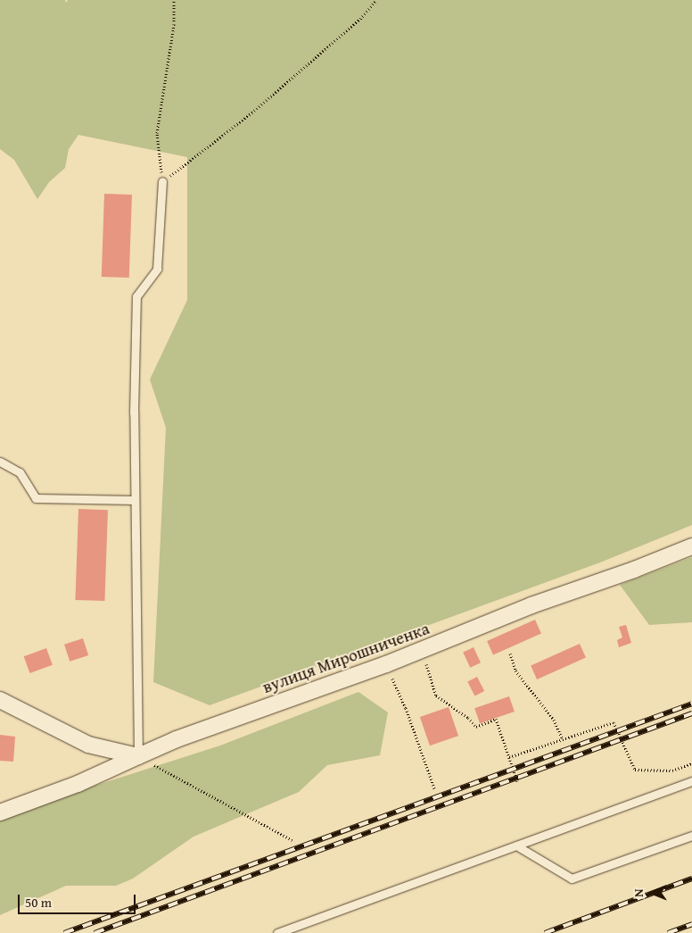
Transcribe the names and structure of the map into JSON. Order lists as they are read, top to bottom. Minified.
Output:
{"streets":{"street":["вулиця Мирошниченка"]},"scale_bar":"50 m","north":"left"}
